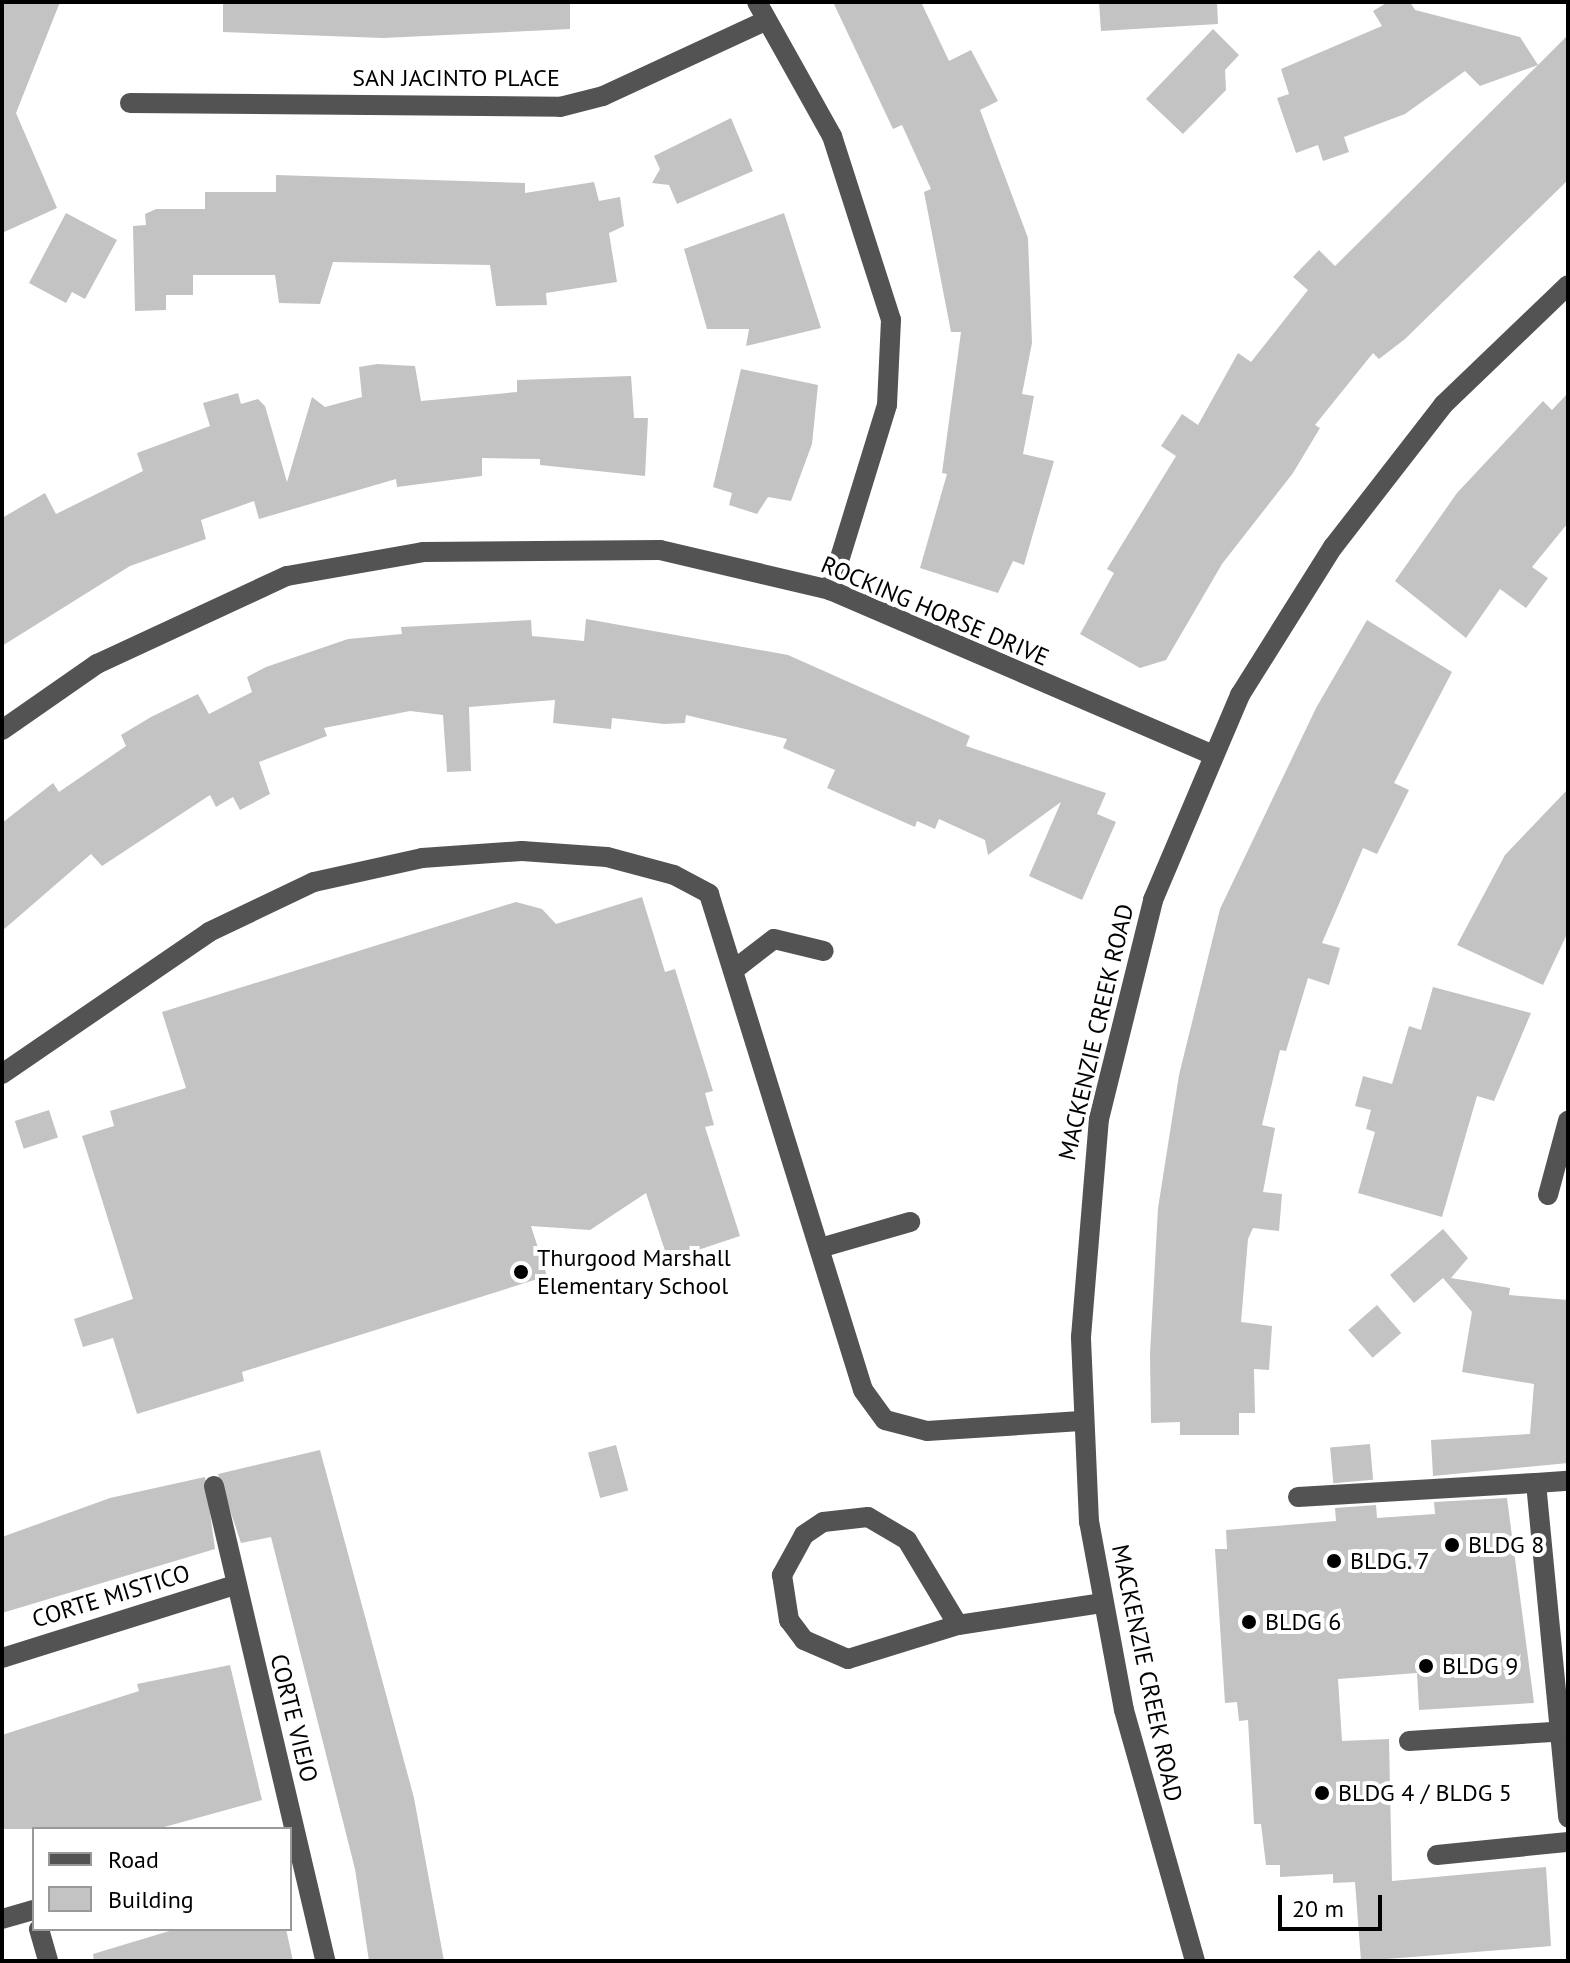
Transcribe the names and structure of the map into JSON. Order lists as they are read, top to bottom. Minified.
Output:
{"streets":{"street":["SAN JACINTO PLACE","ROCKING HORSE DRIVE","MACKENZIE CREEK ROAD","CORTE MISTICO","CORTE VIEJO"]},"crossings":[["ROCKING HORSE DRIVE","MACKENZIE CREEK ROAD"],["CORTE MISTICO","CORTE VIEJO"]],"places":["Thurgood Marshall Elementary School","BLDG 8","BLDG. 7","BLDG 6","BLDG 9","BLDG 4 / BLDG 5"],"legend":["Road","Building"],"scale_bar":"20 m"}
